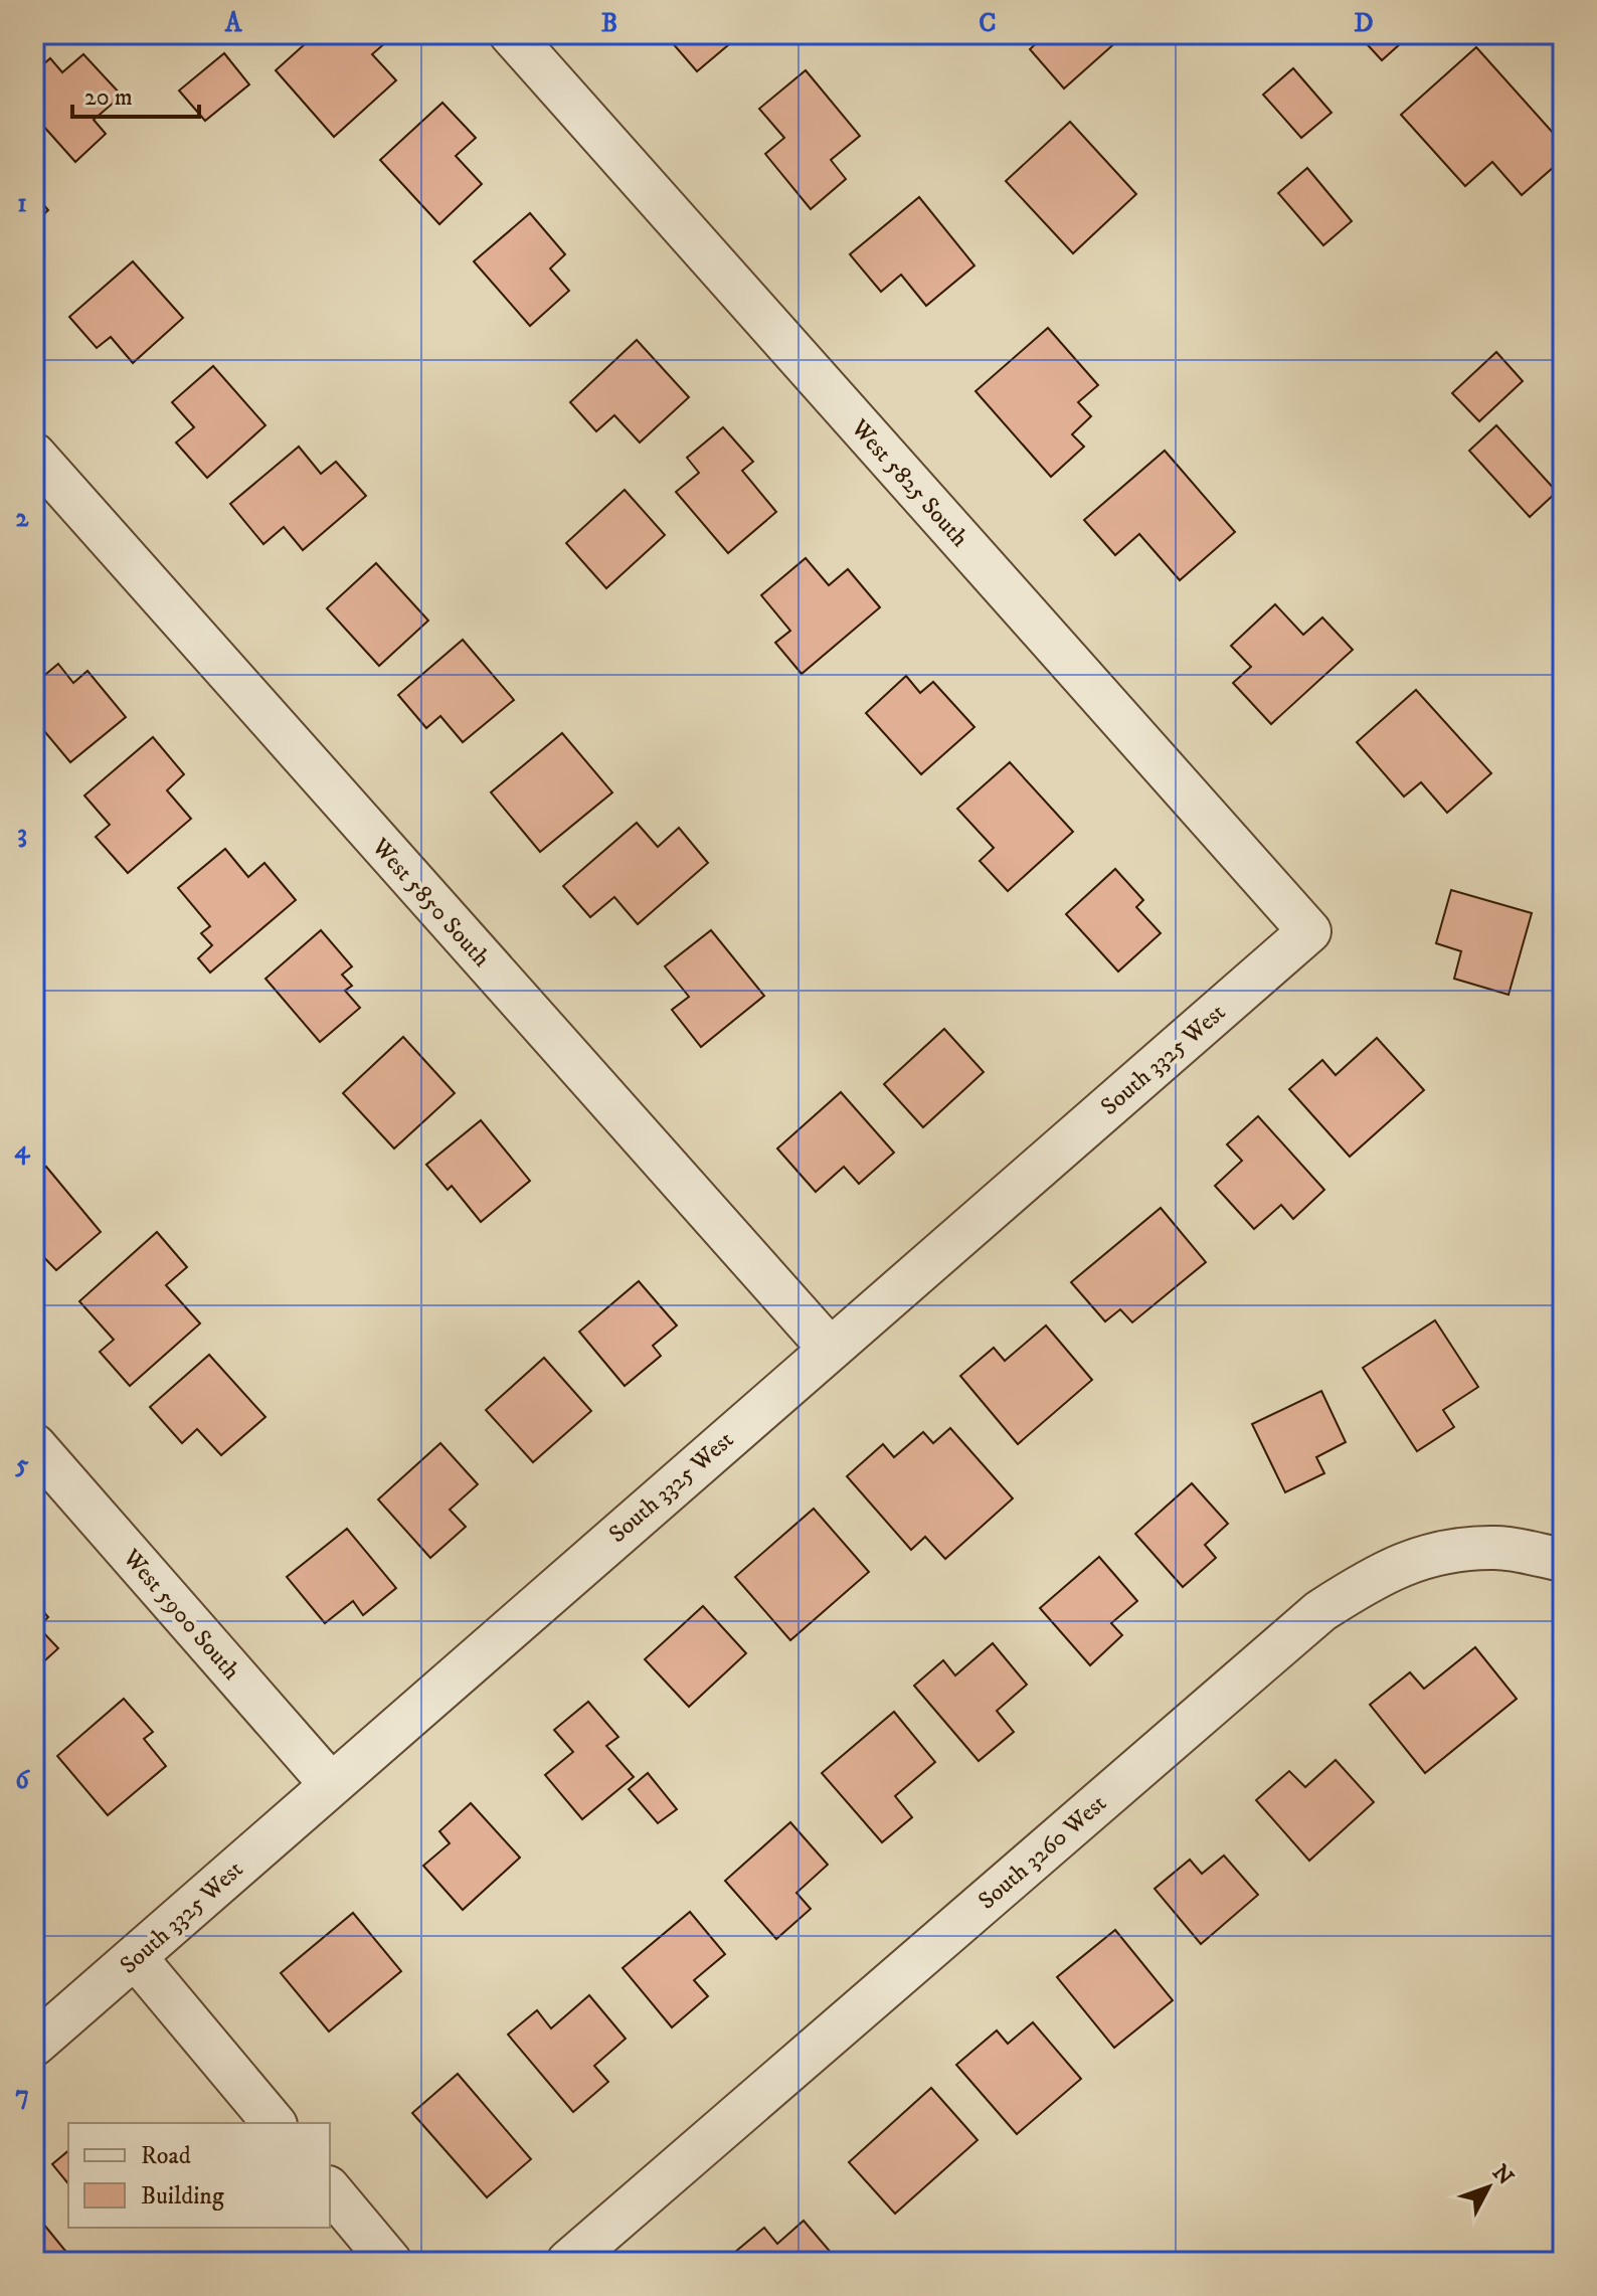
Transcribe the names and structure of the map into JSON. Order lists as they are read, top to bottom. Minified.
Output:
{"streets":{"street":["West 5825 South","West 5850 South","South 3325 West","West 5900 South","South 3260 West"]},"crossings":[["West 5825 South","South 3325 West"],["West 5850 South","South 3325 West"],["South 3325 West","West 5900 South"]],"legend":["Road","Building"],"scale_bar":"20 m","north":"top right","grid":{"columns":["A","B","C","D"],"rows":["1","2","3","4","5","6","7"]}}
